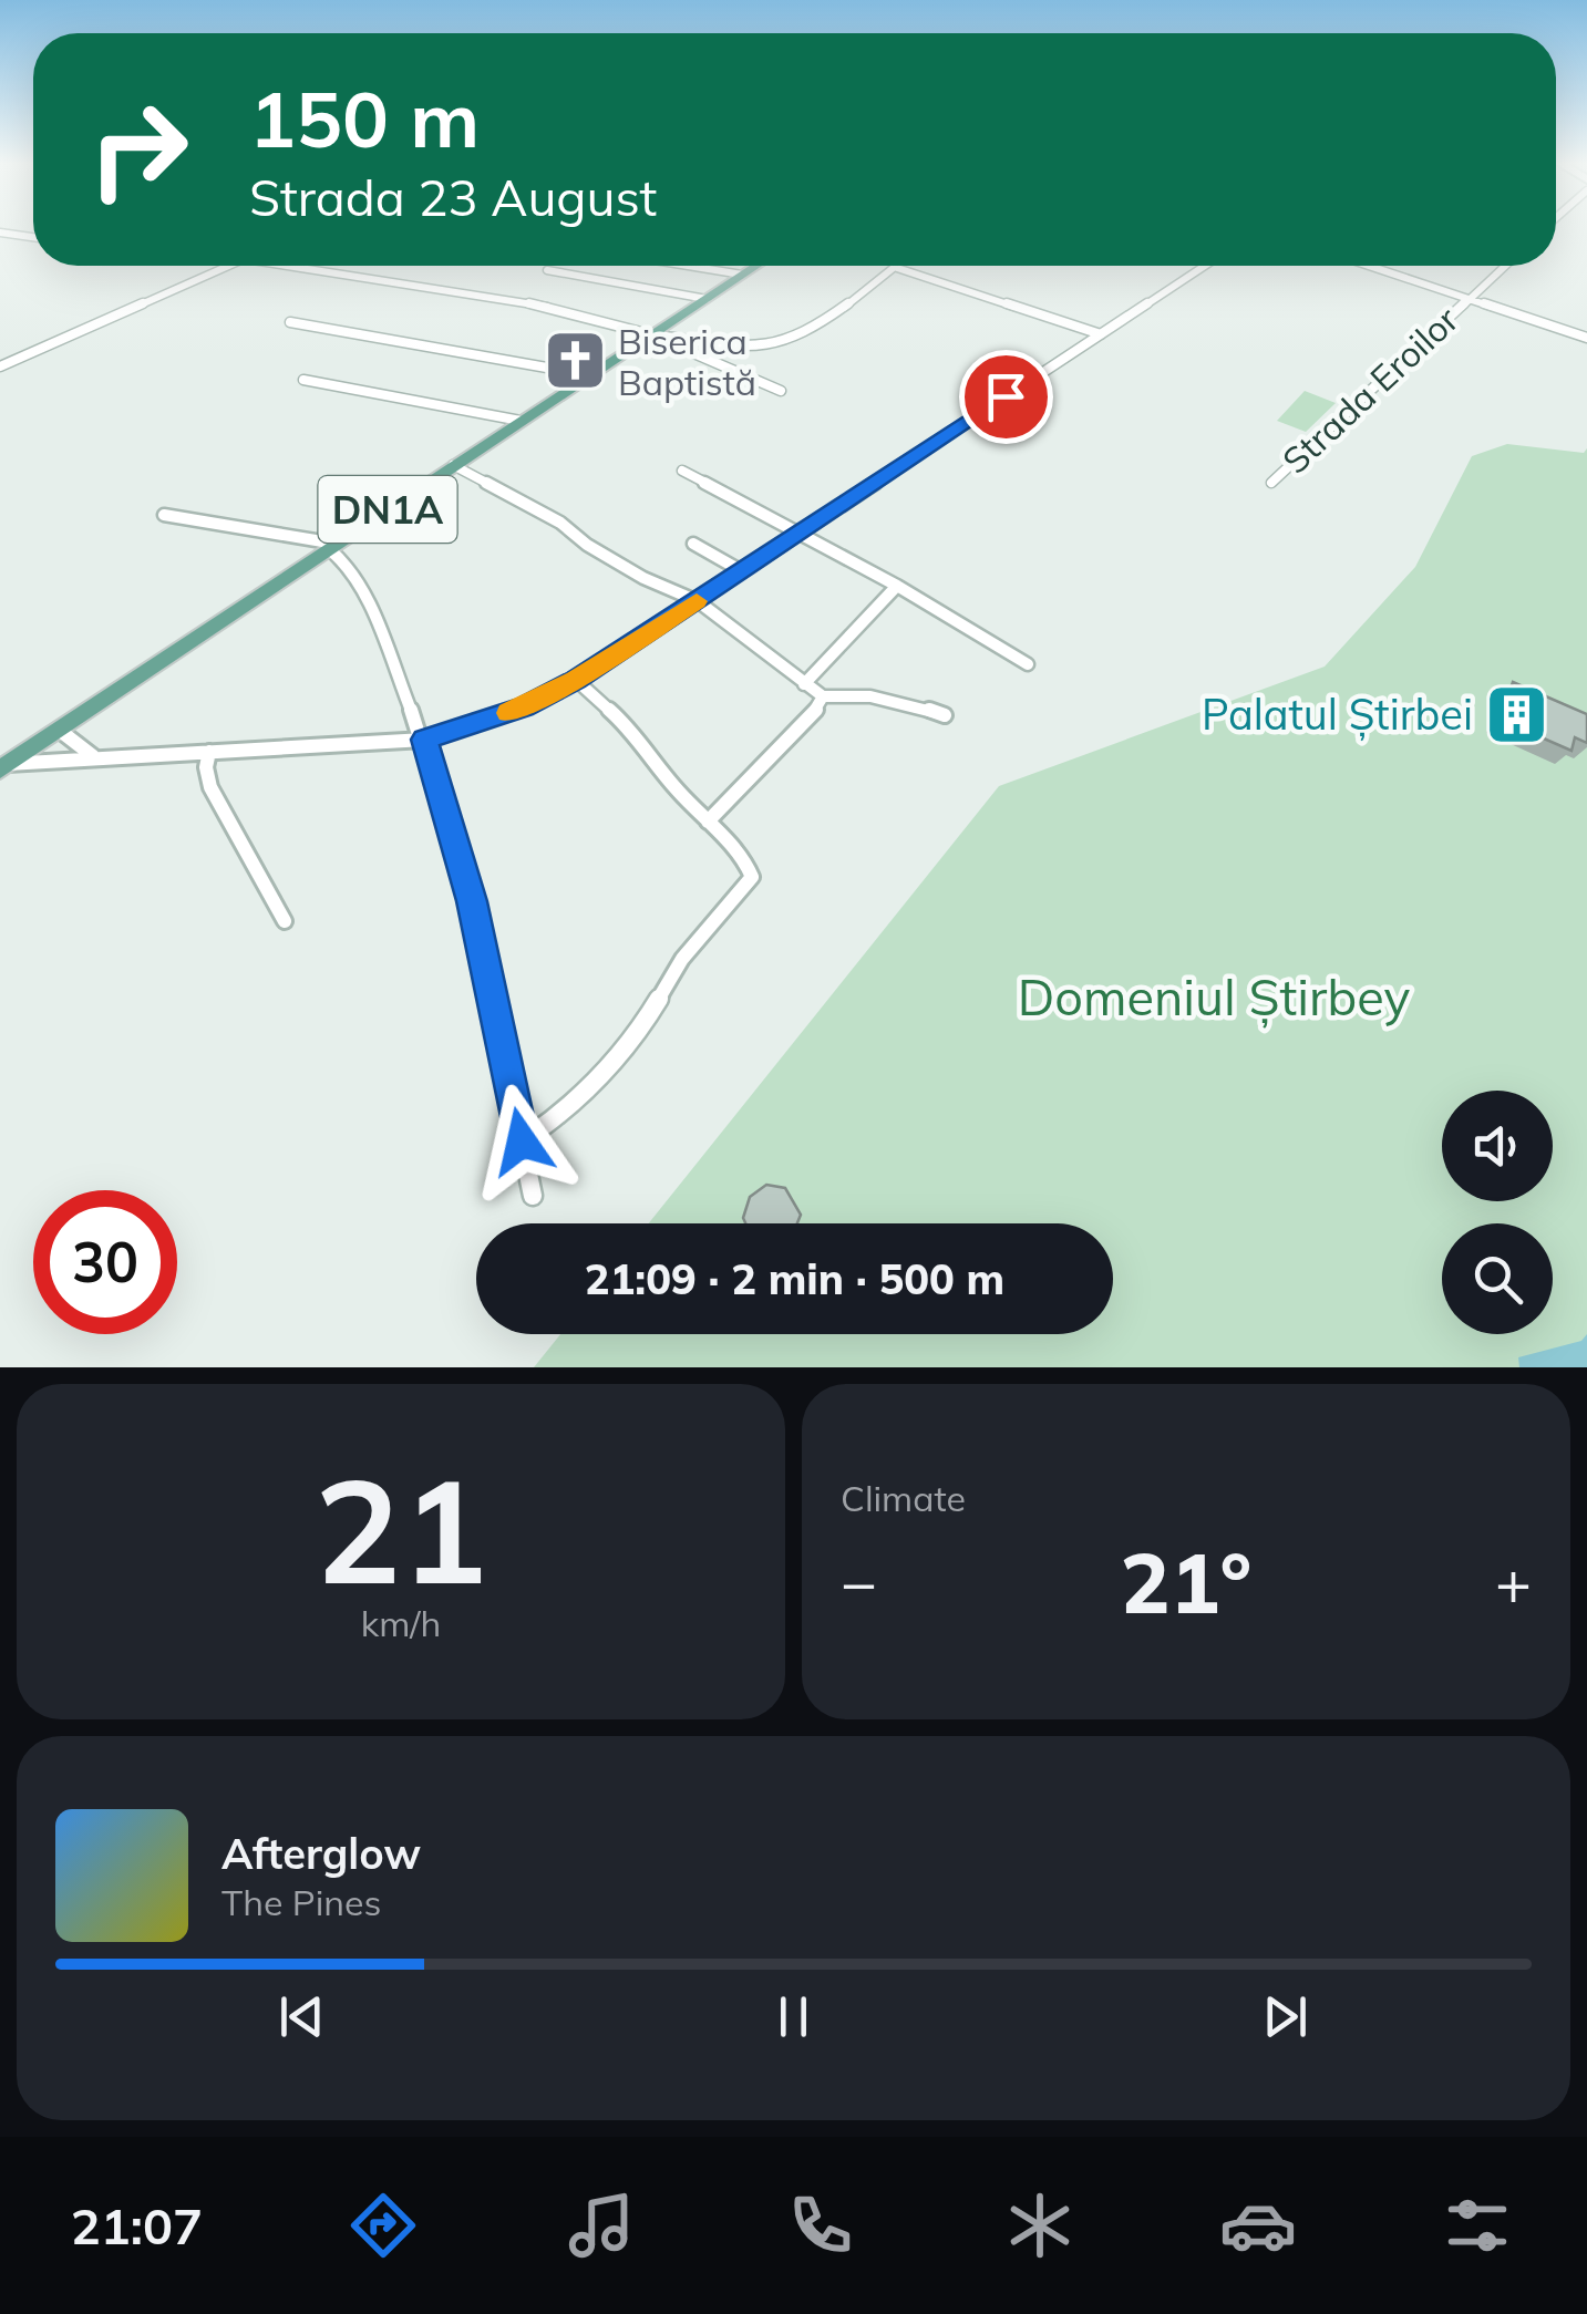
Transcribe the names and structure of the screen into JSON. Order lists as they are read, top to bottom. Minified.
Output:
{"streets":{"main road":["DN1A"],"street":["Strada Eroilor"]},"parks":["Domeniul Știrbey"],"places":{"church":["Biserica Baptistă"],"building":["Palatul Știrbei"]},"page":{"turn":["150 m","Strada 23 August"],"limit":"30","trip":"21:09 · 2 min · 500 m","tile":[["21","km/h"],"Climate"],"heat":["−","21°","+"],"song":["Afterglow","The Pines"],"tabs":"21:07"}}
